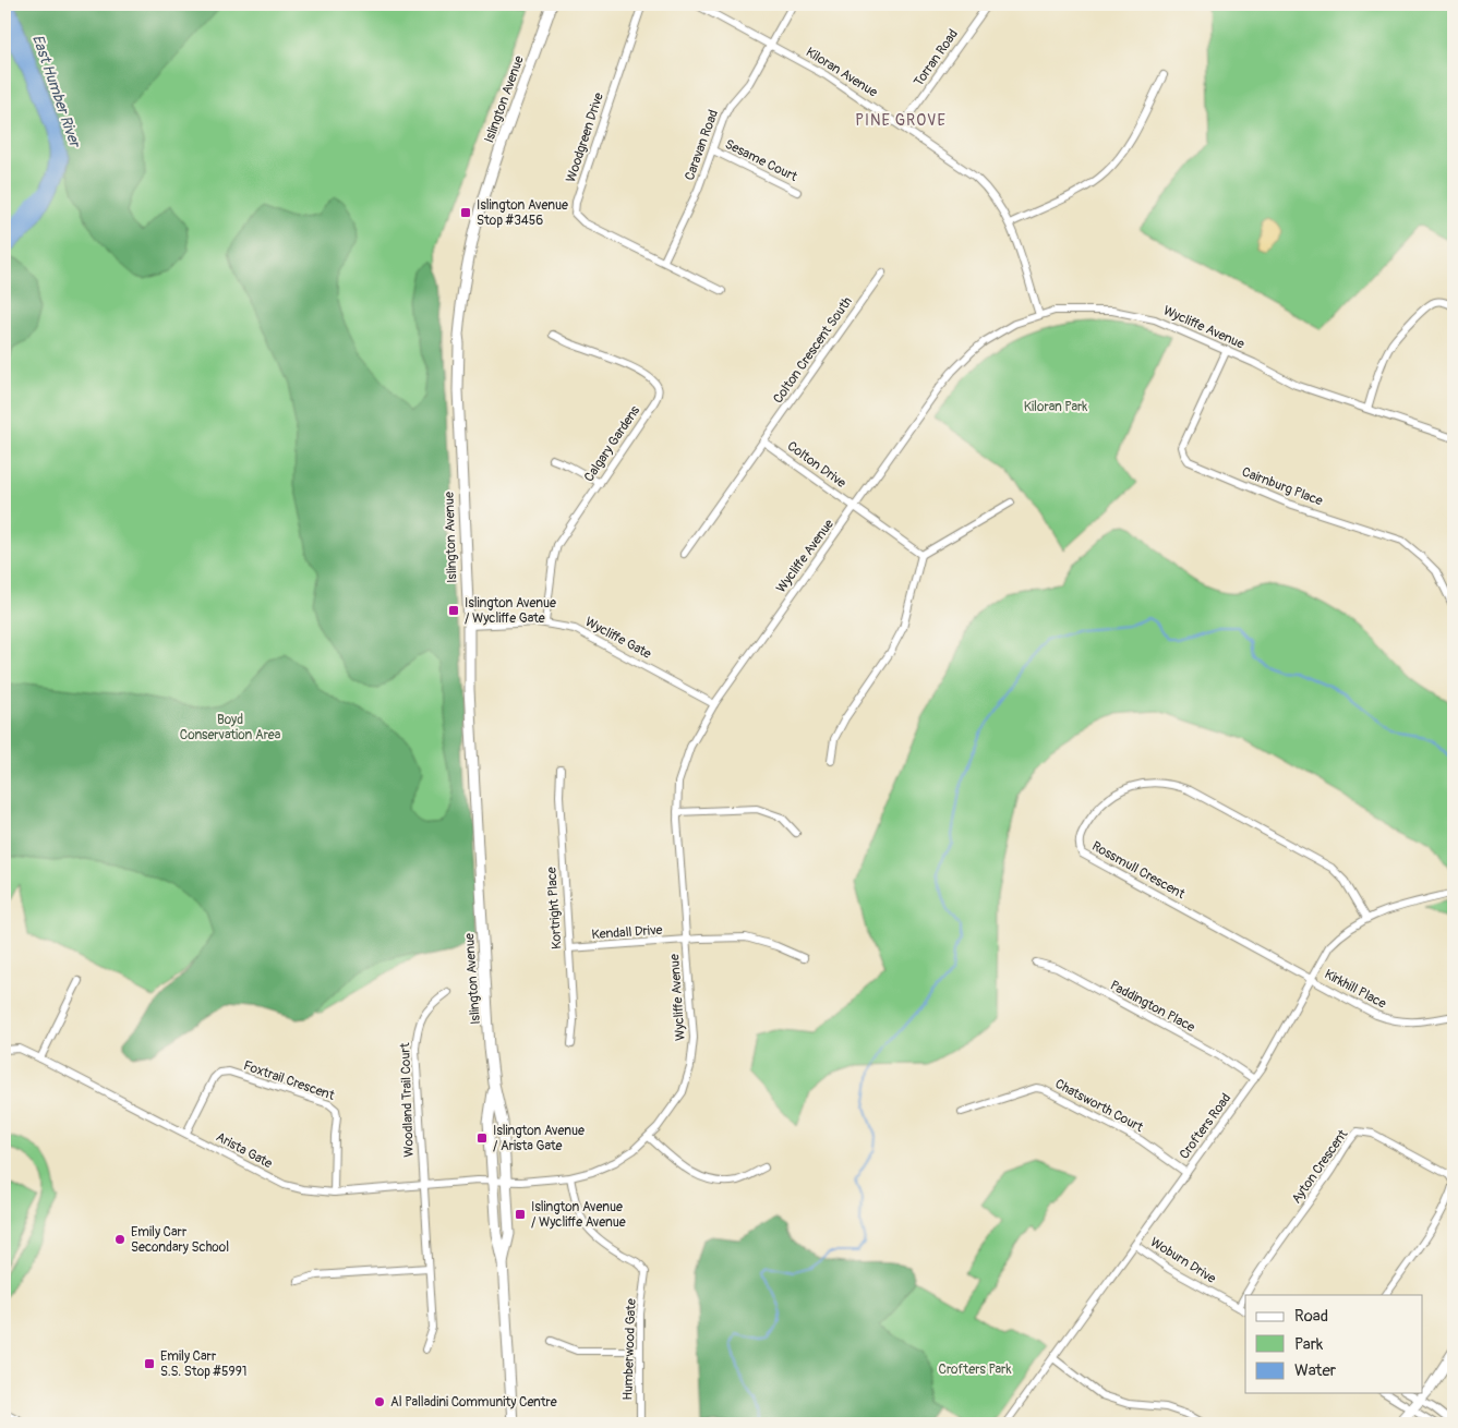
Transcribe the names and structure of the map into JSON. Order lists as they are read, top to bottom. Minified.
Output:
{"streets":{"main road":["Islington Avenue"],"street":["Torran Road","Kiloran Avenue","Woodgreen Drive","Caravan Road","Sesame Court","Wycliffe Avenue","Colton Crescent South","Calgary Gardens","Colton Drive","Cairnburg Place","Wycliffe Gate","Rossmull Crescent","Kortright Place","Kendall Drive","Kirkhill Place","Paddington Place","Foxtrail Crescent","Woodland Trail Court","Chatsworth Court","Crofters Road","Arista Gate","Ayton Crescent","Woburn Drive","Humberwood Gate"]},"crossings":[["Torran Road","Kiloran Avenue"],["Kiloran Avenue","Caravan Road"],["Kiloran Avenue","Wycliffe Avenue"],["Islington Avenue","Wycliffe Avenue"],["Islington Avenue","Wycliffe Gate"],["Islington Avenue","Arista Gate"],["Woodgreen Drive","Caravan Road"],["Caravan Road","Sesame Court"],["Wycliffe Avenue","Colton Drive"],["Wycliffe Avenue","Cairnburg Place"],["Wycliffe Avenue","Wycliffe Gate"],["Wycliffe Avenue","Kendall Drive"],["Wycliffe Avenue","Arista Gate"],["Wycliffe Avenue","Humberwood Gate"],["Colton Crescent South","Colton Drive"],["Calgary Gardens","Wycliffe Gate"],["Rossmull Crescent","Kirkhill Place"],["Rossmull Crescent","Crofters Road"],["Kortright Place","Kendall Drive"],["Kirkhill Place","Crofters Road"],["Paddington Place","Crofters Road"],["Foxtrail Crescent","Arista Gate"],["Woodland Trail Court","Arista Gate"],["Chatsworth Court","Crofters Road"],["Crofters Road","Woburn Drive"],["Ayton Crescent","Woburn Drive"]],"districts":["PINE GROVE"],"water":["East Humber River"],"parks":["Kiloran Park","Boyd Conservation Area","Crofters Park"],"places":{"transit":["Islington Avenue Stop #3456","Islington Avenue / Wycliffe Gate","Islington Avenue / Arista Gate","Islington Avenue / Wycliffe Avenue","Emily Carr S.S. Stop #5991"],"other":["Emily Carr Secondary School","Al Palladini Community Centre"]},"legend":["Road","Park","Water"]}
